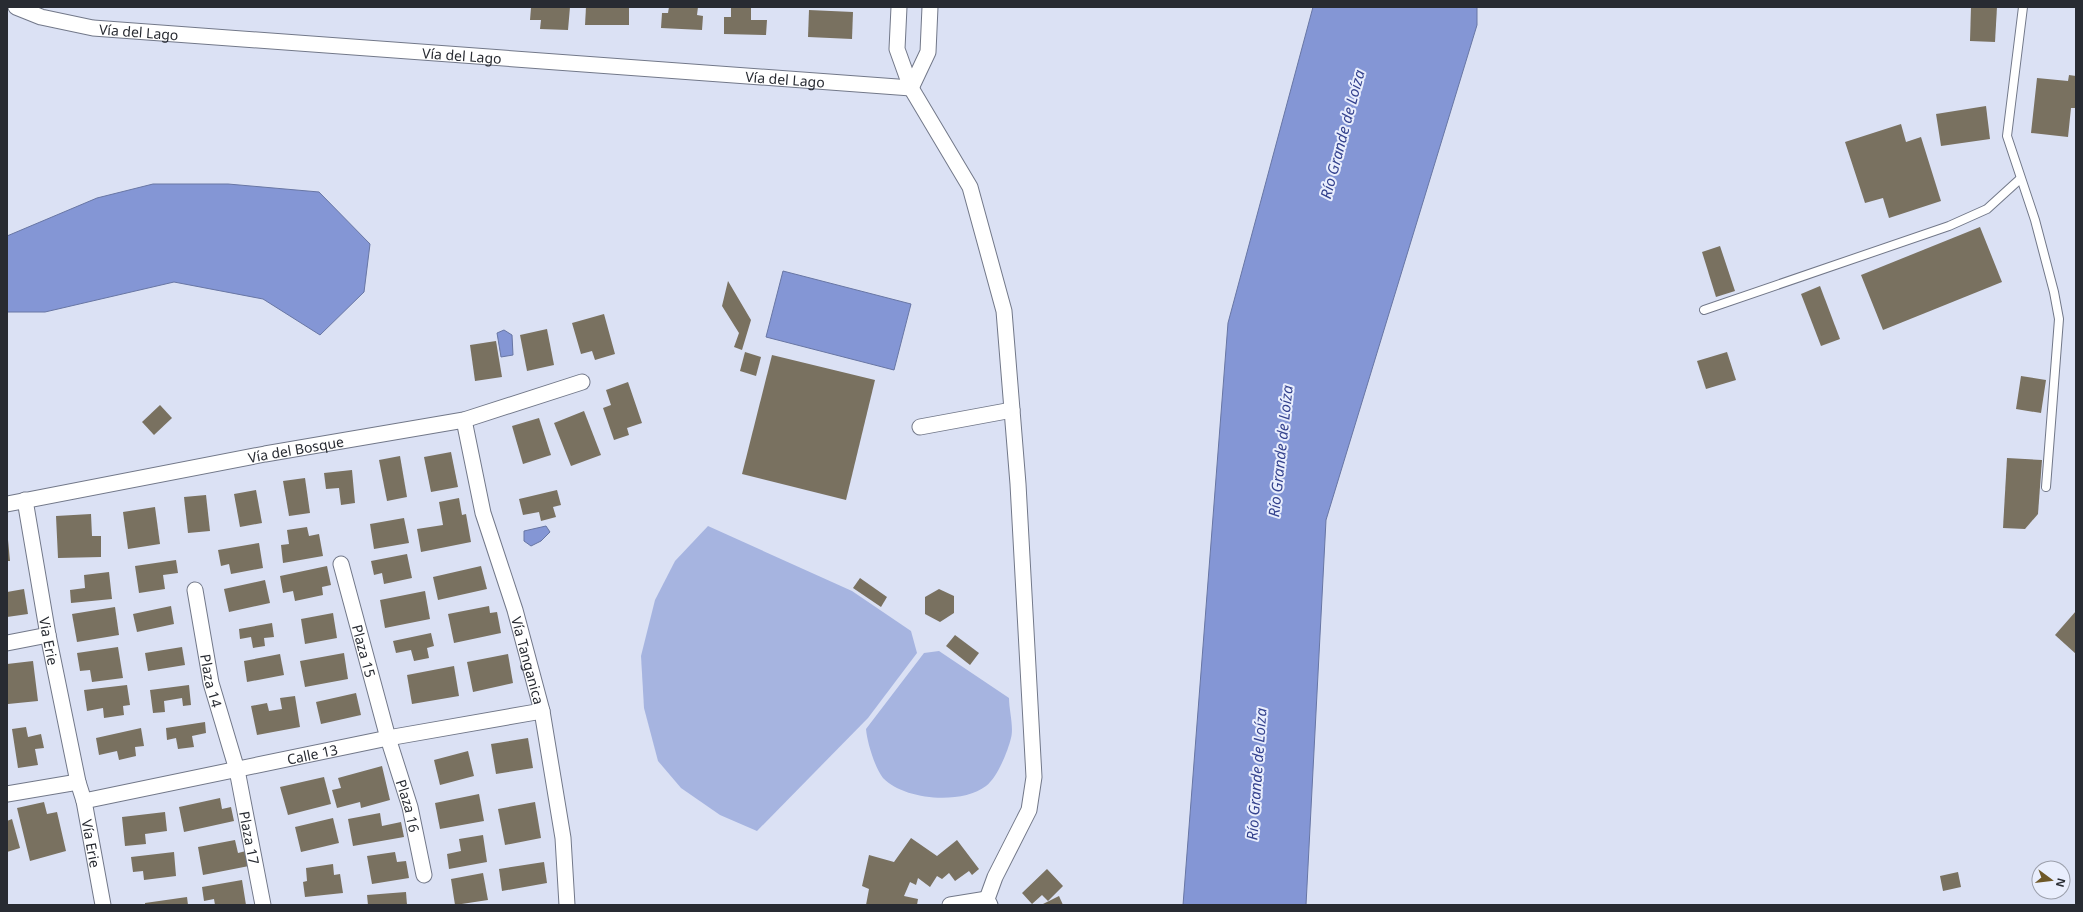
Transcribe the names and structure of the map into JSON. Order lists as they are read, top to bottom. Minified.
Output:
{"streets":{"street":["Vía del Lago","Vía del Bosque","Via Erie","Plaza 15","Vía Tanganica","Plaza 14","Calle 13","Plaza 16","Plaza 17","Vía Erie"]},"crossings":[["Vía del Bosque","Via Erie"],["Vía del Bosque","Vía Tanganica"],["Via Erie","Vía Erie"],["Plaza 15","Calle 13"],["Plaza 15","Plaza 16"],["Vía Tanganica","Calle 13"],["Plaza 14","Calle 13"],["Plaza 14","Plaza 17"],["Calle 13","Plaza 16"],["Calle 13","Plaza 17"],["Calle 13","Vía Erie"]],"water":["Río Grande de Loíza"],"north":"right"}
